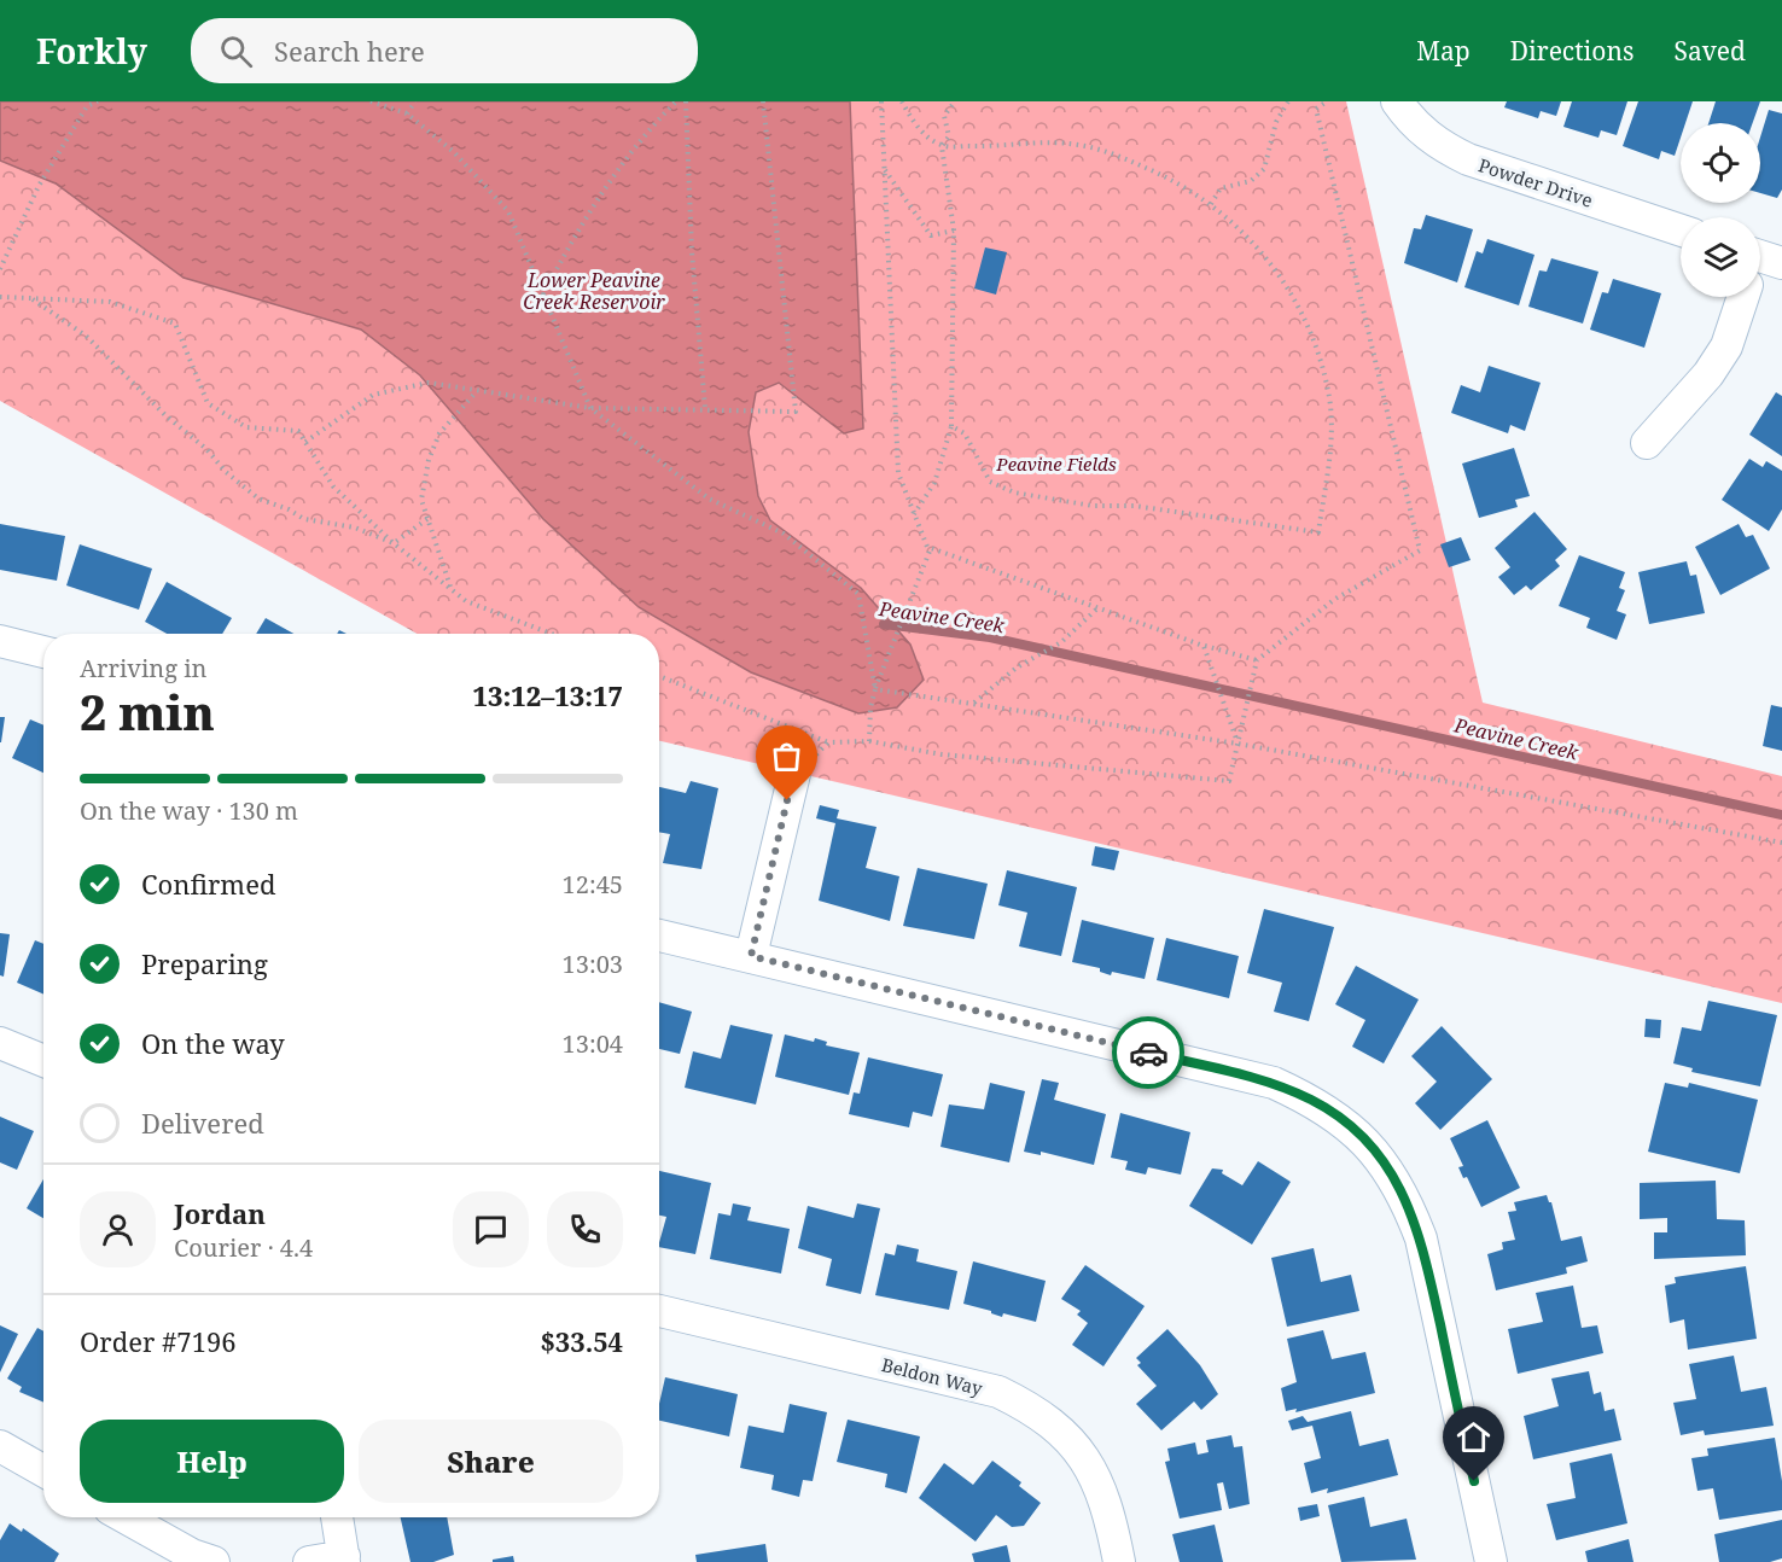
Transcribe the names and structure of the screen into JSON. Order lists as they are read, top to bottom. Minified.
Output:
{"streets":{"street":["Powder Drive","Beldon Way"]},"water":["Lower Peavine Creek Reservoir","Peavine Creek"],"parks":["Peavine Fields"],"page":{"header":"Forkly","search":"Search here","nav":["Map","Directions","Saved"],"heading":["2 min","Arriving in","13:12–13:17"],"panel":["Jordan","Courier · 4.4","Order #7196","$33.54"],"bar":"On the way · 130 m","list":[["Confirmed","12:45"],["Preparing","13:03"],["On the way","13:04"],"Delivered"],"buttons":["Help","Share"]}}
